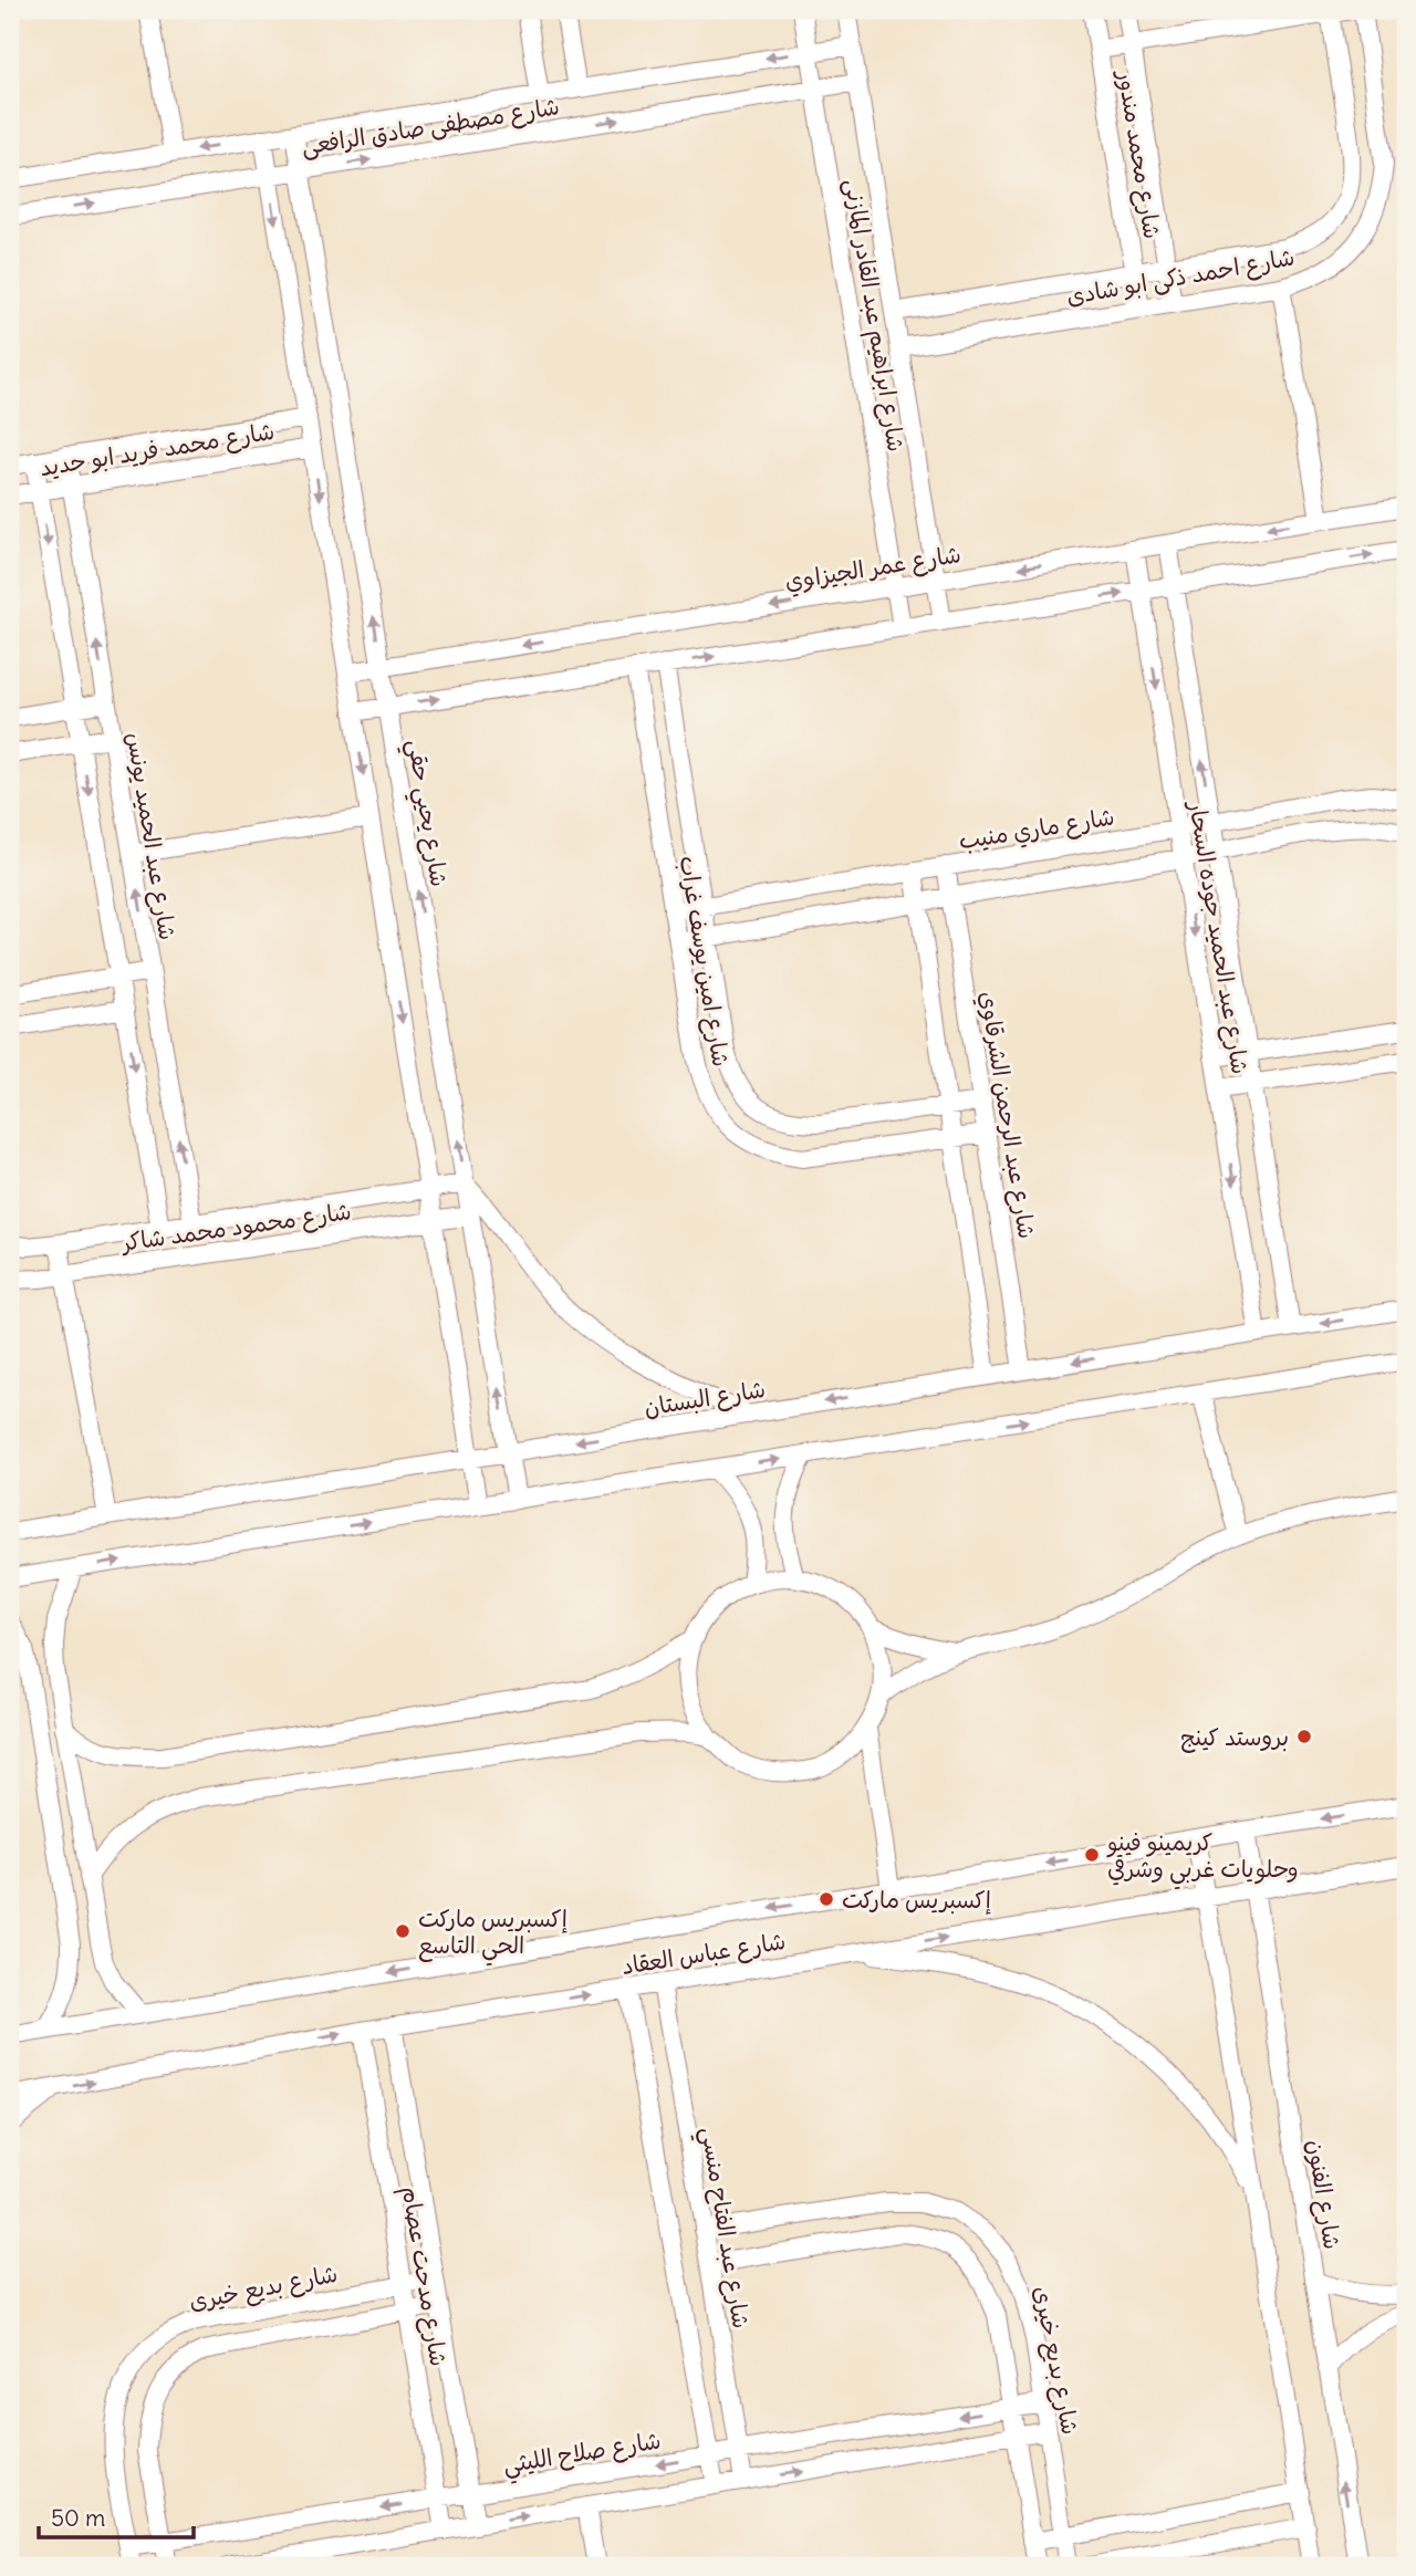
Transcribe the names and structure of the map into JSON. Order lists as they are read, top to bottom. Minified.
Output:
{"streets":{"street":["شارع مصطفى صادق الرافعى","شارع محمد مندور","شارع احمد ذكى ابو شادى","شارع ابراهيم عبد القادر المازنى","شارع محمد فريد ابو حديد","شارع عمر الجيزاوي","شارع يحيي حقي","شارع ماري منيب","شارع عبد الحميد يونس","شارع عبد الحميد جوده السحار","شارع امين يوسف غراب","شارع عبد الرحمن الشرقاوي","شارع محمود محمد شاكر","شارع البستان","شارع عباس العقاد","شارع الفنون","شارع عبد الفتاح منسي","شارع مدحت عصام","شارع بديع خيرى","شارع صلاح الليثي"]},"crossings":[["شارع مصطفى صادق الرافعى","شارع ابراهيم عبد القادر المازنى"],["شارع مصطفى صادق الرافعى","شارع يحيي حقي"],["شارع محمد مندور","شارع احمد ذكى ابو شادى"],["شارع احمد ذكى ابو شادى","شارع ابراهيم عبد القادر المازنى"],["شارع ابراهيم عبد القادر المازنى","شارع عمر الجيزاوي"],["شارع محمد فريد ابو حديد","شارع عبد الحميد يونس"],["شارع عمر الجيزاوي","شارع يحيي حقي"],["شارع عمر الجيزاوي","شارع عبد الحميد جوده السحار"],["شارع يحيي حقي","شارع محمود محمد شاكر"],["شارع يحيي حقي","شارع البستان"],["شارع ماري منيب","شارع عبد الحميد جوده السحار"],["شارع ماري منيب","شارع امين يوسف غراب"],["شارع ماري منيب","شارع عبد الرحمن الشرقاوي"],["شارع عبد الحميد يونس","شارع محمود محمد شاكر"],["شارع عبد الحميد جوده السحار","شارع البستان"],["شارع امين يوسف غراب","شارع عبد الرحمن الشرقاوي"],["شارع عبد الرحمن الشرقاوي","شارع البستان"],["شارع عباس العقاد","شارع الفنون"],["شارع عباس العقاد","شارع عبد الفتاح منسي"],["شارع عباس العقاد","شارع مدحت عصام"],["شارع عبد الفتاح منسي","شارع بديع خيرى"],["شارع عبد الفتاح منسي","شارع صلاح الليثي"],["شارع مدحت عصام","شارع بديع خيرى"],["شارع مدحت عصام","شارع صلاح الليثي"],["شارع بديع خيرى","شارع صلاح الليثي"]],"places":["بروستد كينج","كريمينو فينو وحلويات غربي وشرقي","إكسبريس ماركت","إكسبريس ماركت الحي التاسع"],"scale_bar":"50 m"}
